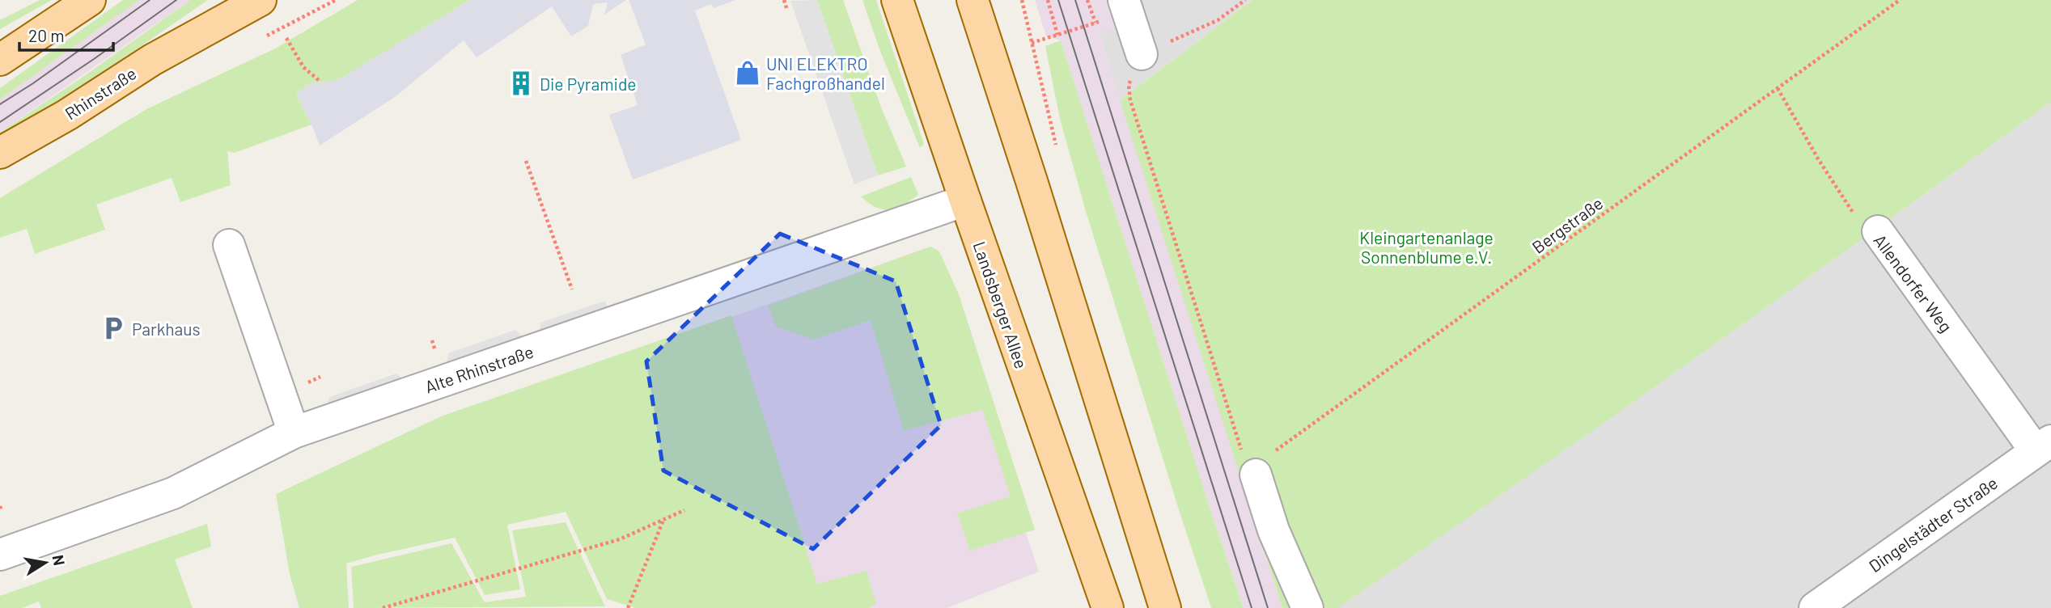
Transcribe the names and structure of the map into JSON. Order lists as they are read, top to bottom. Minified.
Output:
{"streets":{"main road":["Rhinstraße","Landsberger Allee"],"street":["Allendorfer Weg","Alte Rhinstraße","Dingelstädter Straße"],"path":["Bergstraße"]},"crossings":[["Bergstraße","Allendorfer Weg"],["Allendorfer Weg","Dingelstädter Straße"],["Landsberger Allee","Alte Rhinstraße"]],"parks":["Kleingartenanlage Sonnenblume e.V."],"places":{"shop":["UNI ELEKTRO Fachgroßhandel"],"building":["Die Pyramide"],"parking":["Parkhaus"]},"scale_bar":"20 m","north":"right"}
